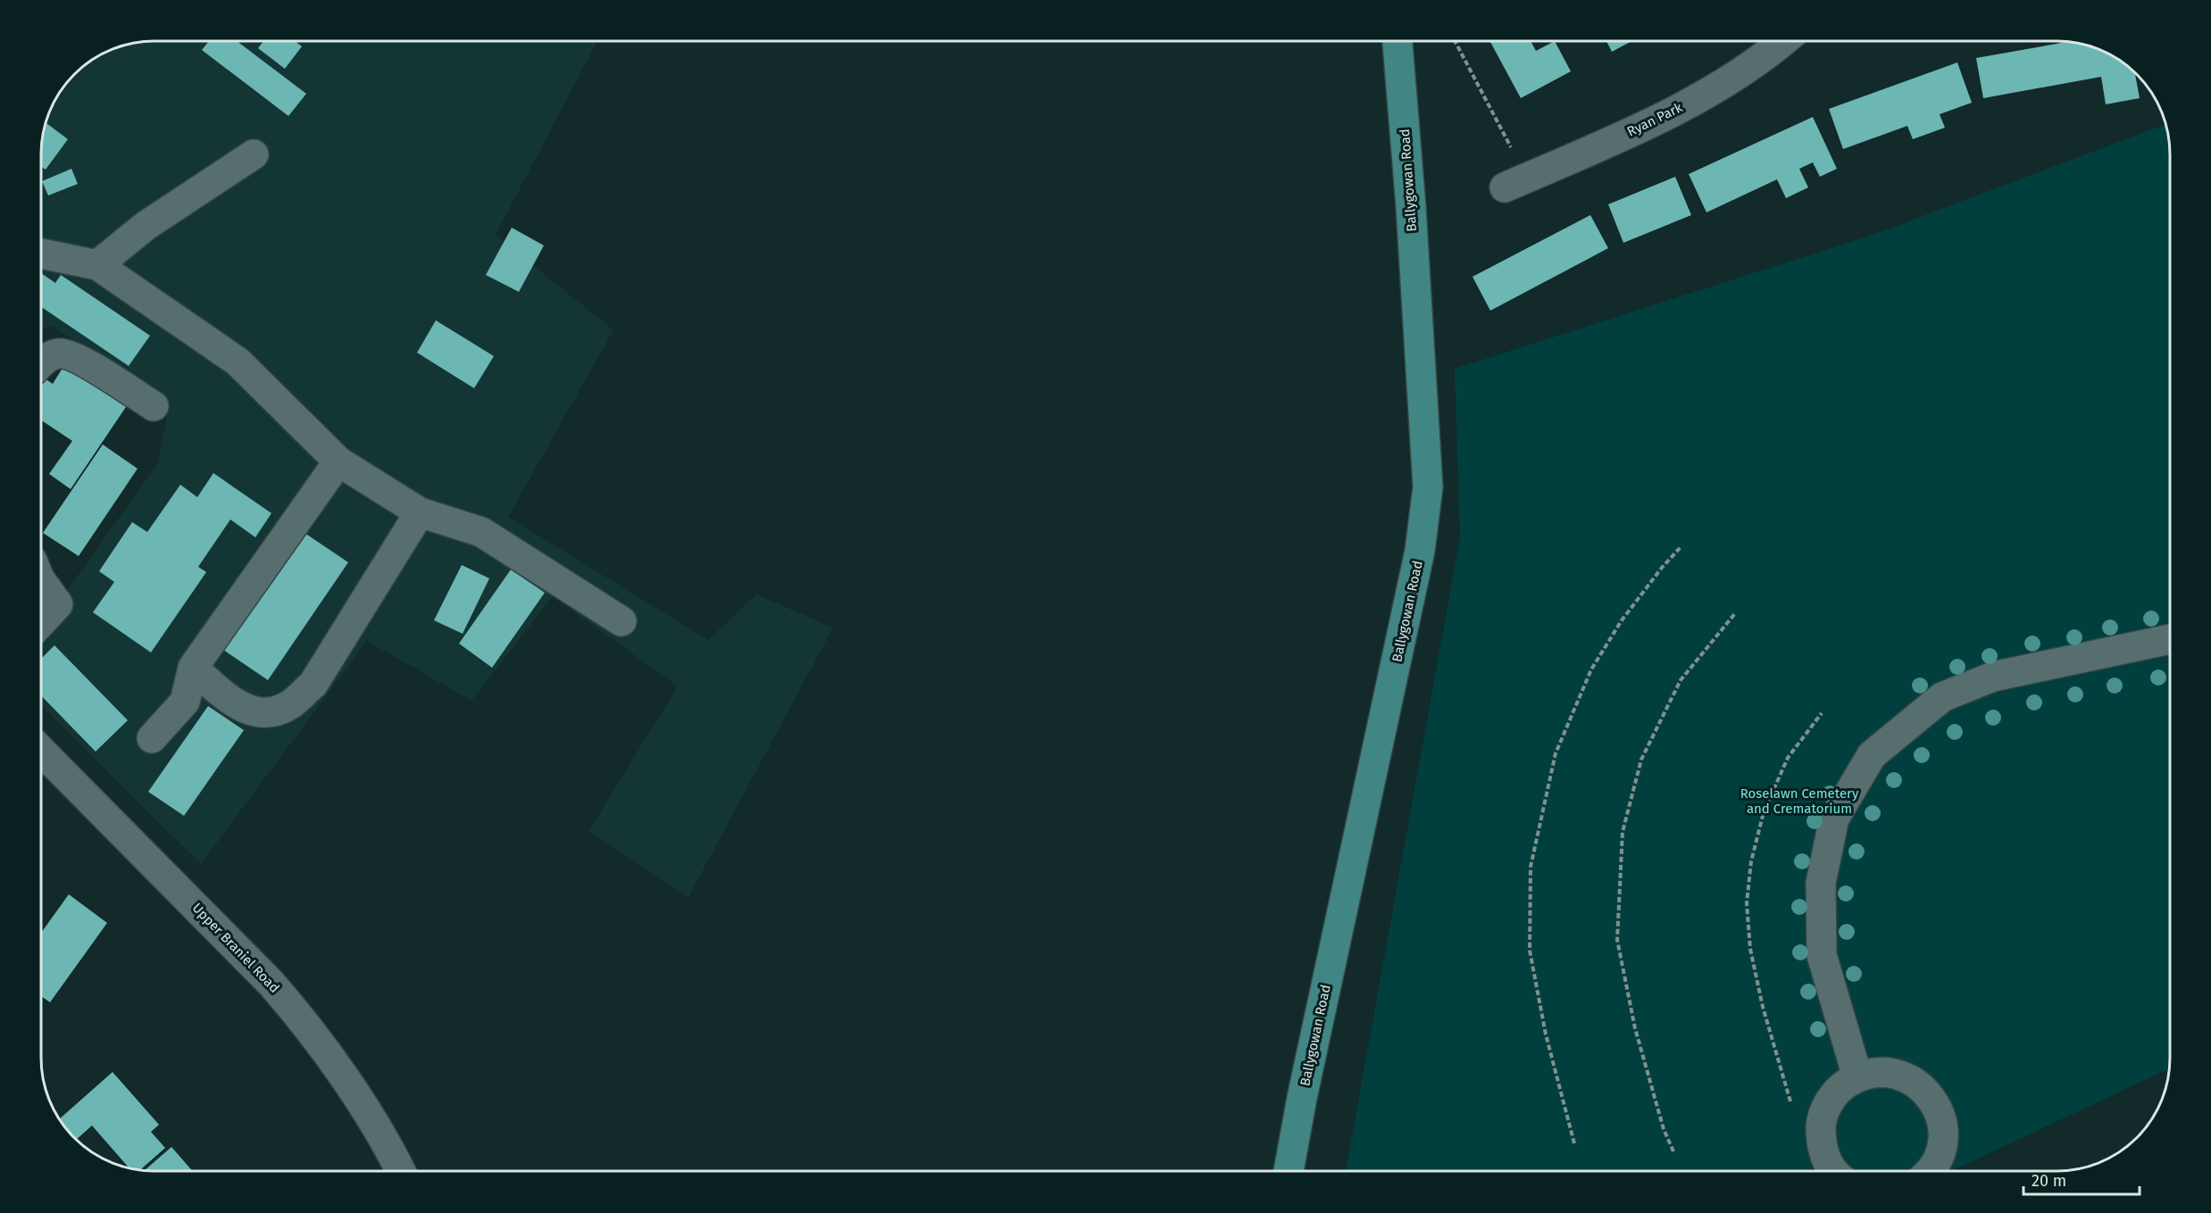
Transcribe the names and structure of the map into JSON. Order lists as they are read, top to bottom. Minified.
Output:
{"streets":{"main road":["Ballygowan Road"],"street":["Ryan Park","Upper Braniel Road"]},"parks":["Roselawn Cemetery and Crematorium"],"scale_bar":"20 m"}
